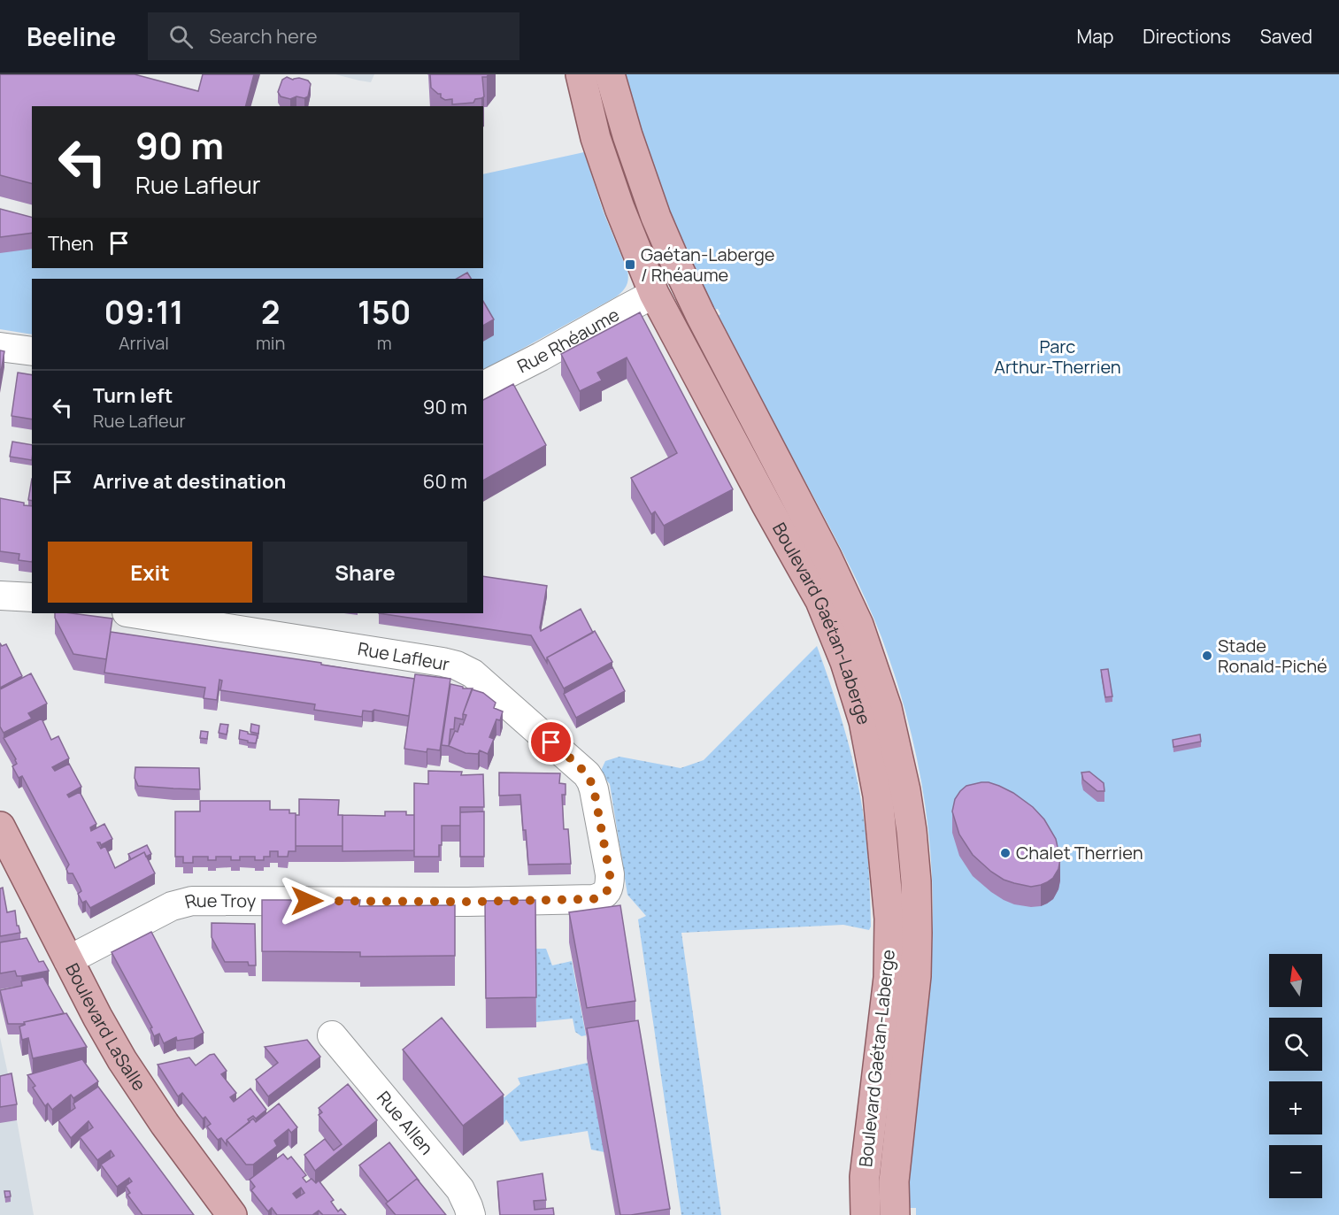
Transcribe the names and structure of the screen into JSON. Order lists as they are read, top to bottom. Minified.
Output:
{"streets":{"main road":["Boulevard Gaétan-Laberge","Boulevard LaSalle"],"street":["Rue Rhéaume","Rue Lafleur","Rue Troy","Rue Allen"]},"crossings":[["Rue Rhéaume","Boulevard Gaétan-Laberge"],["Rue Lafleur","Rue Troy"],["Rue Troy","Boulevard LaSalle"]],"parks":["Parc Arthur-Therrien"],"places":{"transit":["Gaétan-Laberge / Rhéaume"],"other":["Stade Ronald-Piché","Chalet Therrien"]},"north":"top","page":{"header":"Beeline","search":"Search here","nav":["Map","Directions","Saved"],"turn":["90 m","Rue Lafleur"],"then":"Then","eta":["09:11","Arrival","2","min","150","m"],"list":[{"name":"Turn left","note":"Rue Lafleur","value":"90 m"},{"name":"Arrive at destination","value":"60 m"}],"buttons":["Exit","Share"],"map_buttons":["+","−"]}}
